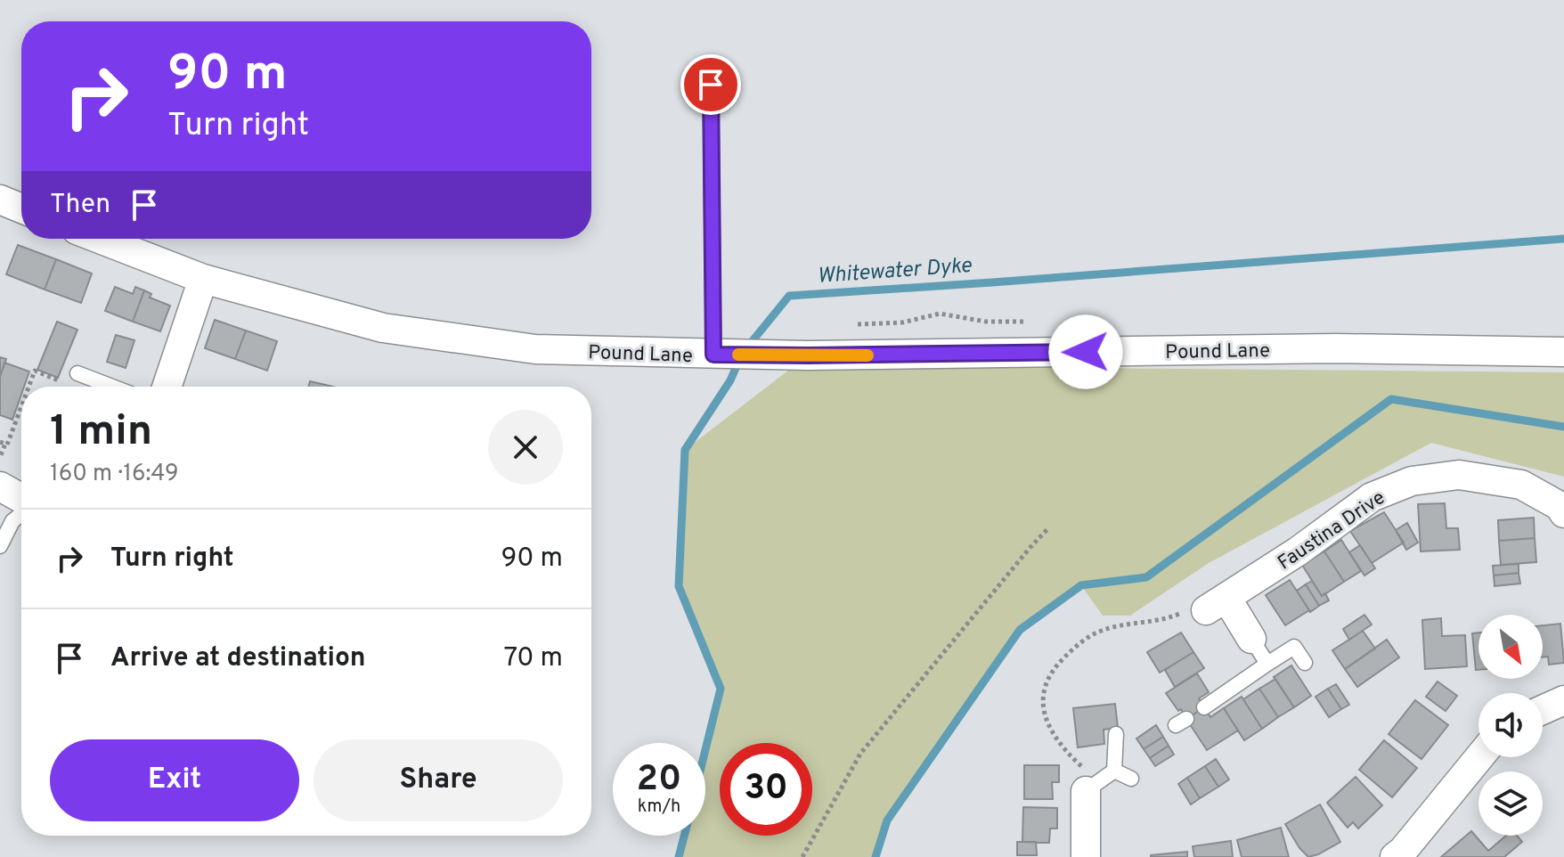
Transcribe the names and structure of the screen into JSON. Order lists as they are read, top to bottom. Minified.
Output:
{"streets":{"street":["Pound Lane","Faustina Drive"]},"water":["Whitewater Dyke"],"north":"bottom right","page":{"turn":["90 m","Turn right"],"then":"Then","heading":["1 min","160 m · 16:49"],"list":[{"name":"Turn right","value":"90 m"},{"name":"Arrive at destination","value":"70 m"}],"buttons":["Exit","Share"],"speed":"20 km/h","limit":"30"}}
